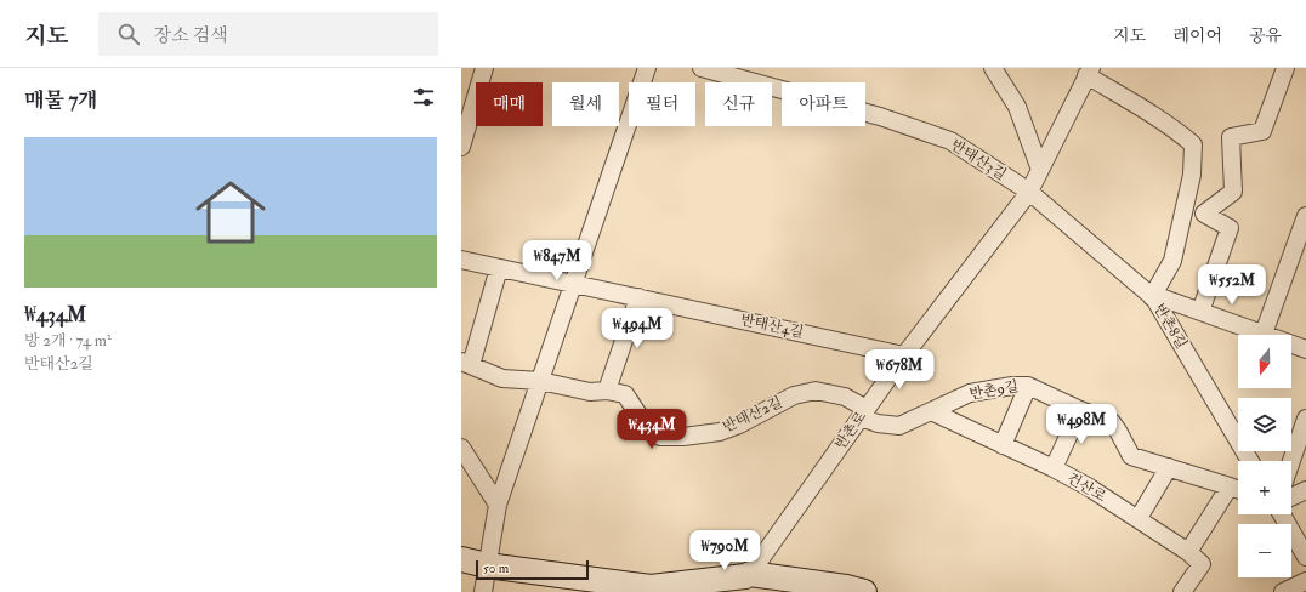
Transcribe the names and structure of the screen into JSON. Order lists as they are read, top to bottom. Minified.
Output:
{"streets":{"street":["반태산3길","반태산4길","반촌8길","반촌9길","반태산2길","반촌로","건산로"]},"crossings":[["반태산3길","반촌8길"],["반태산3길","반촌로"],["반태산4길","반촌로"],["반촌8길","반촌로"],["반촌9길","반태산2길"],["반촌9길","반촌로"],["반촌9길","건산로"],["반태산2길","반촌로"]],"scale_bar":"50 m","north":"bottom","page":{"header":"지도","search":"장소 검색","nav":["지도","레이어","공유"],"heading":"매물 7개","chip":["매매","월세","필터","신규","아파트"],"list":[{"name":"₩434M","note":"방 2개 · 74 m² · 반태산2길"}],"price":["₩847M","₩552M","₩494M","₩678M","₩498M","₩434M","₩790M"],"map_buttons":["+","−"],"scale":"50 m"}}
